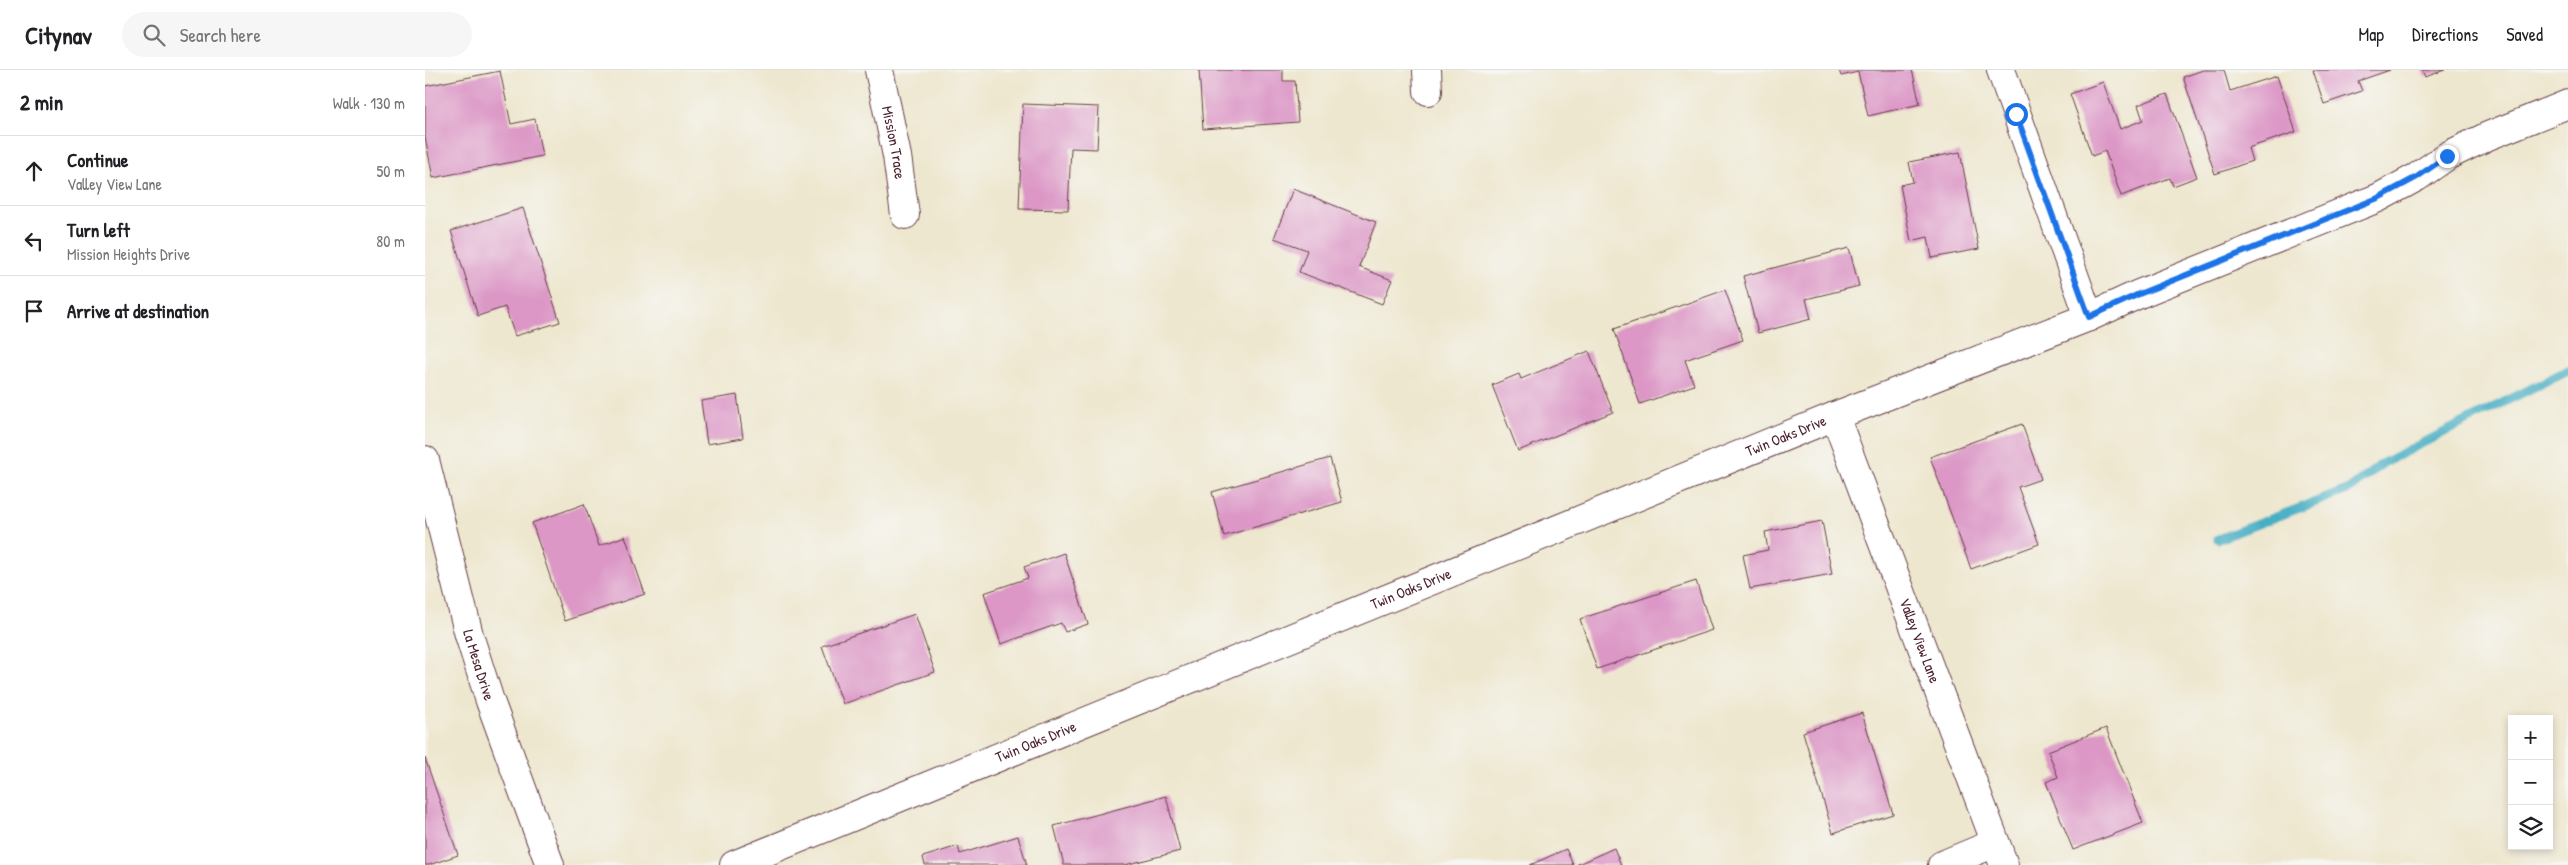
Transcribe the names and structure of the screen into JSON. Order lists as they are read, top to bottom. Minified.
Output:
{"streets":{"street":["Mission Trace","Twin Oaks Drive","Valley View Lane","La Mesa Drive"]},"crossings":[["Twin Oaks Drive","Valley View Lane"]],"page":{"header":"Citynav","search":"Search here","nav":["Map","Directions","Saved"],"heading":["2 min","Walk · 130 m"],"list":[["Continue","Valley View Lane","50 m"],["Turn left","Mission Heights Drive","80 m"],"Arrive at destination"],"map_buttons":["+","−"]}}
